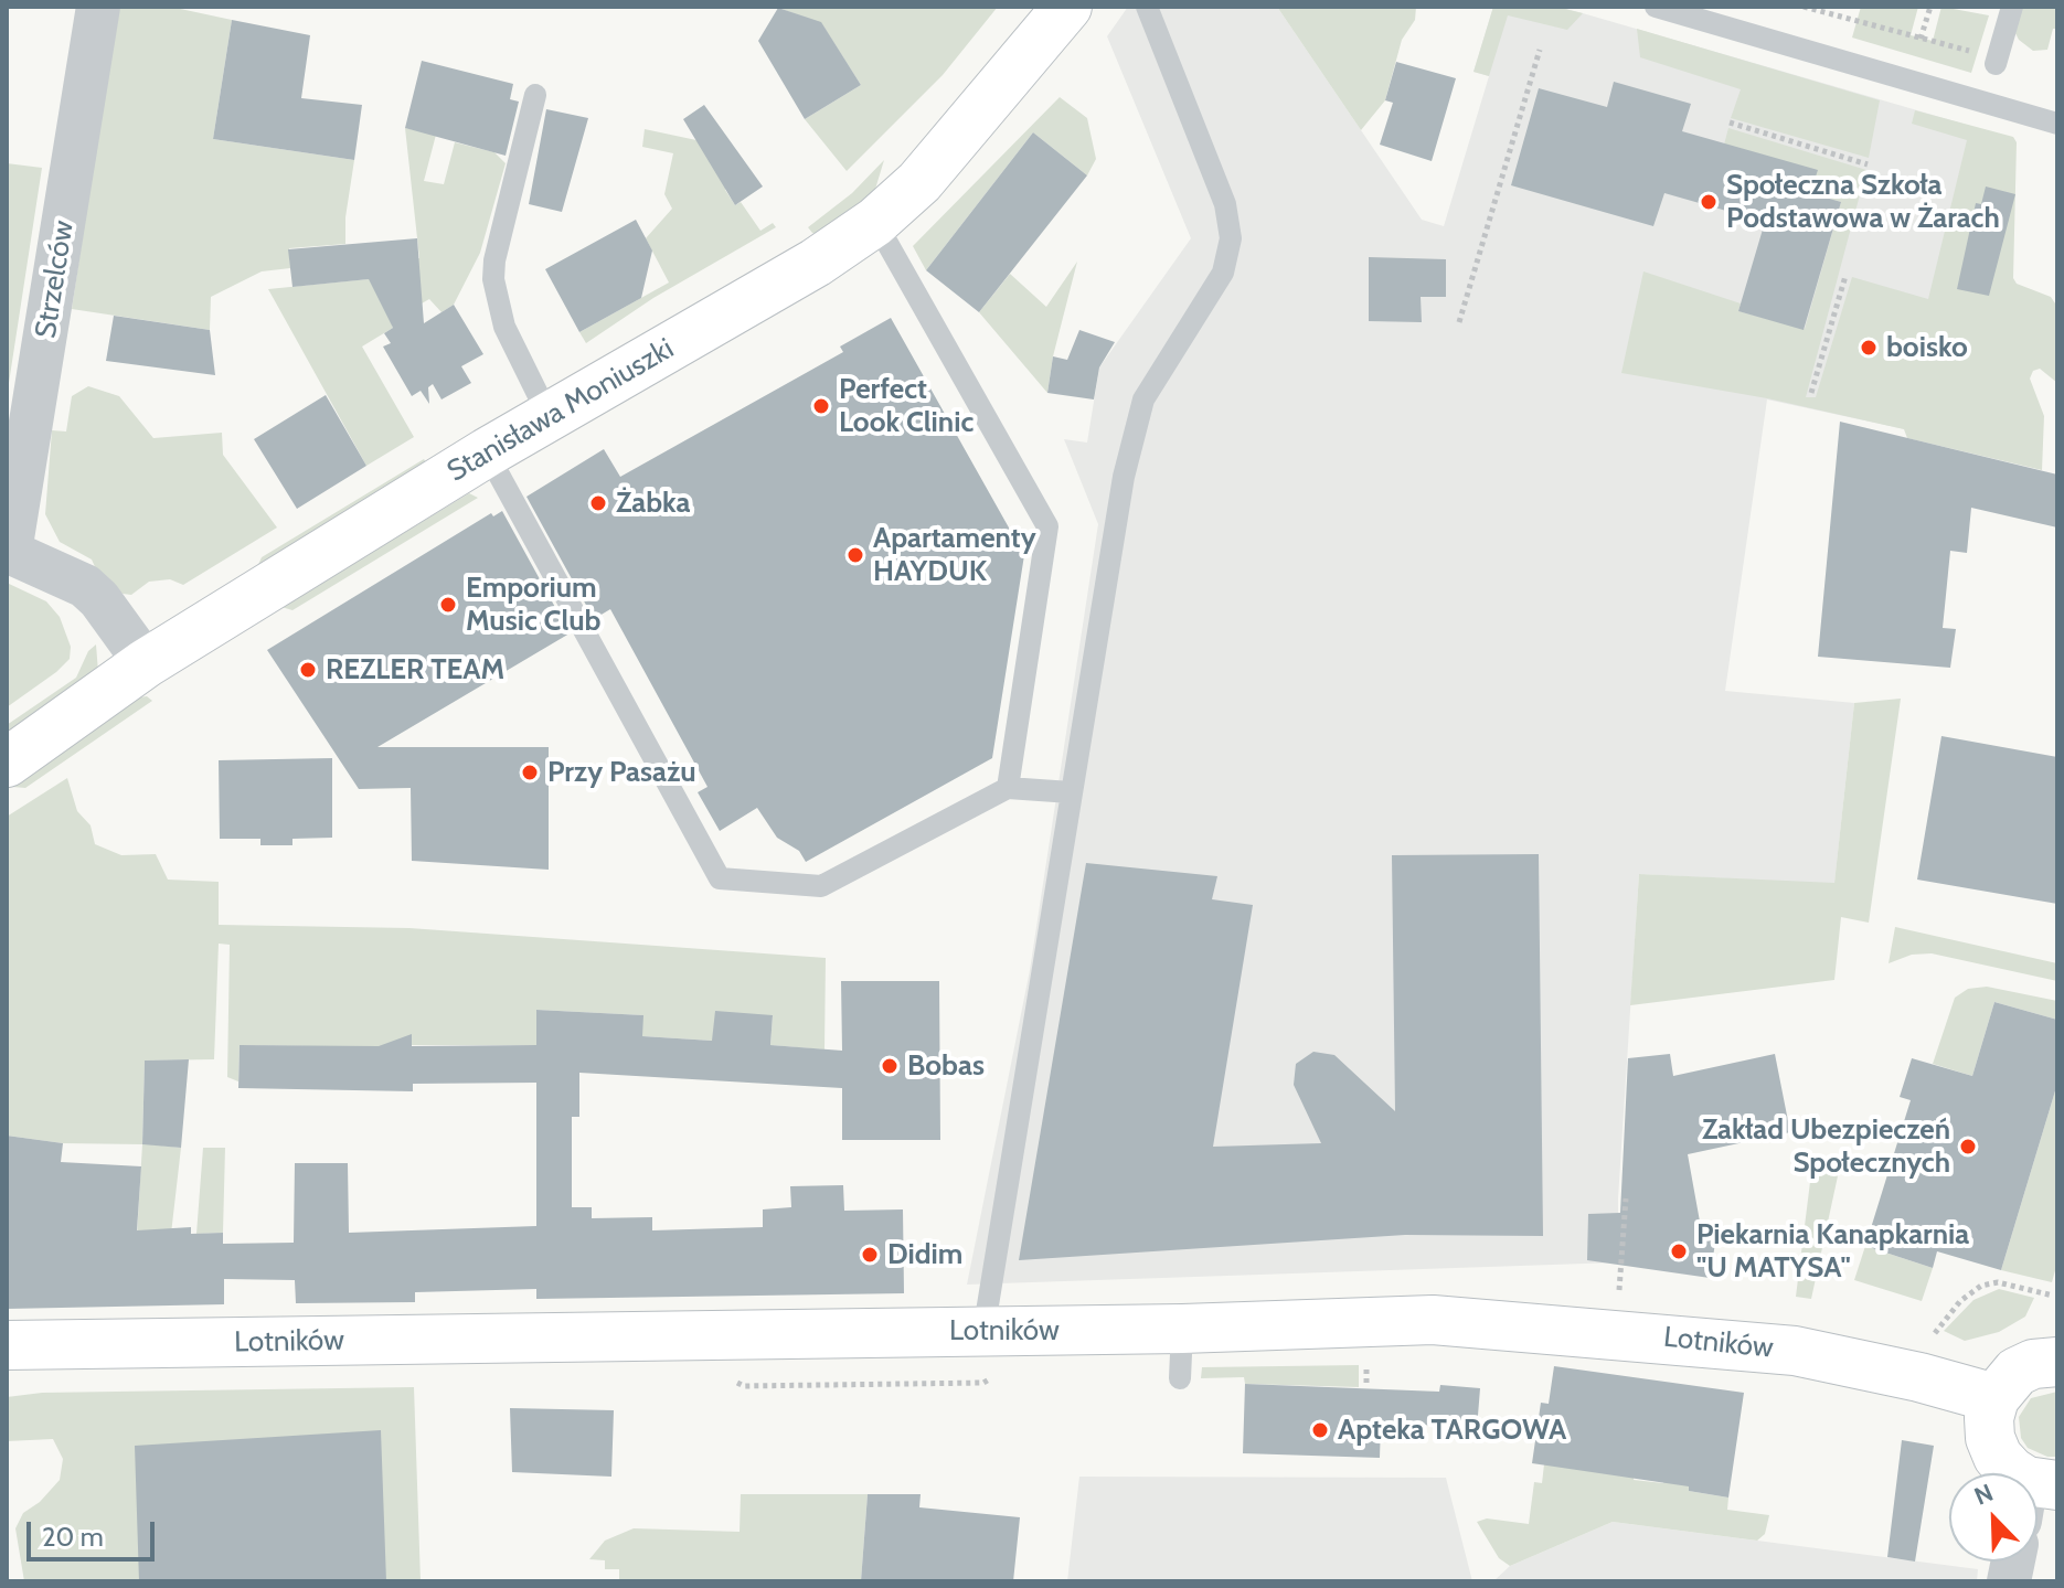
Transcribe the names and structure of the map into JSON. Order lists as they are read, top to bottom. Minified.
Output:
{"streets":{"street":["Strzelców","Stanisława Moniuszki","Lotników"]},"places":["Społeczna Szkoła Podstawowa w Żarach","boisko","Perfect Look Clinic","Żabka","Apartamenty HAYDUK","Emporium Music Club","REZLER TEAM","Przy Pasażu","Bobas","Zakład Ubezpieczeń Społecznych","Piekarnia Kanapkarnia \"U MATYSA\"","Didim","Apteka TARGOWA"],"scale_bar":"20 m","north":"top left"}
